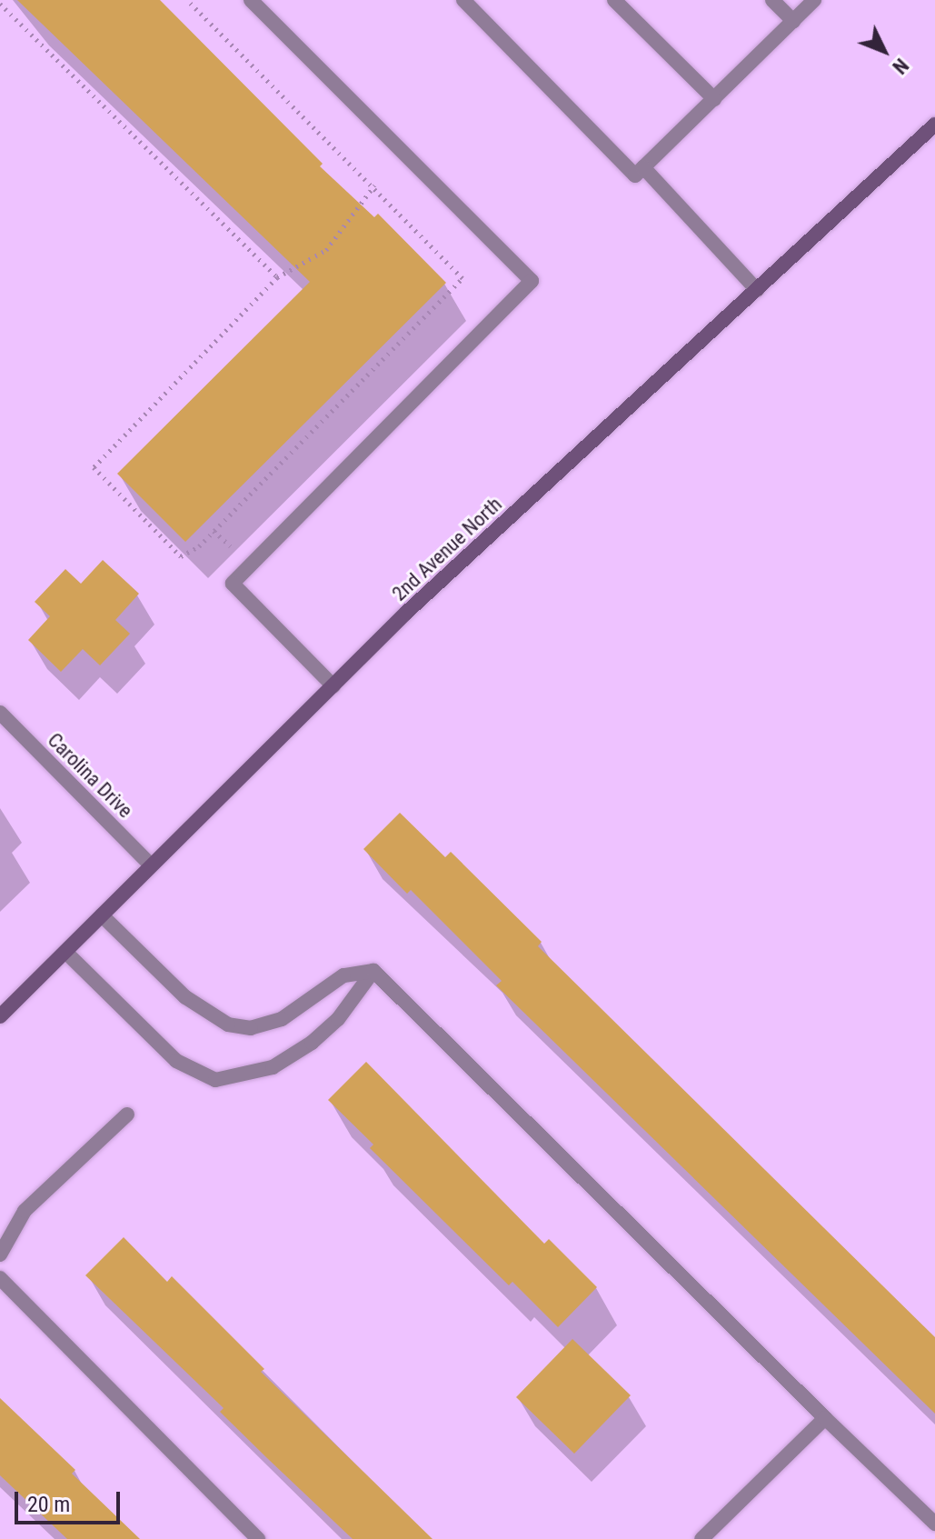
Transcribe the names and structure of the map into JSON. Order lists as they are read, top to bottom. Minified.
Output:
{"streets":{"street":["2nd Avenue North","Carolina Drive"]},"crossings":[["2nd Avenue North","Carolina Drive"]],"scale_bar":"20 m","north":"bottom right"}
